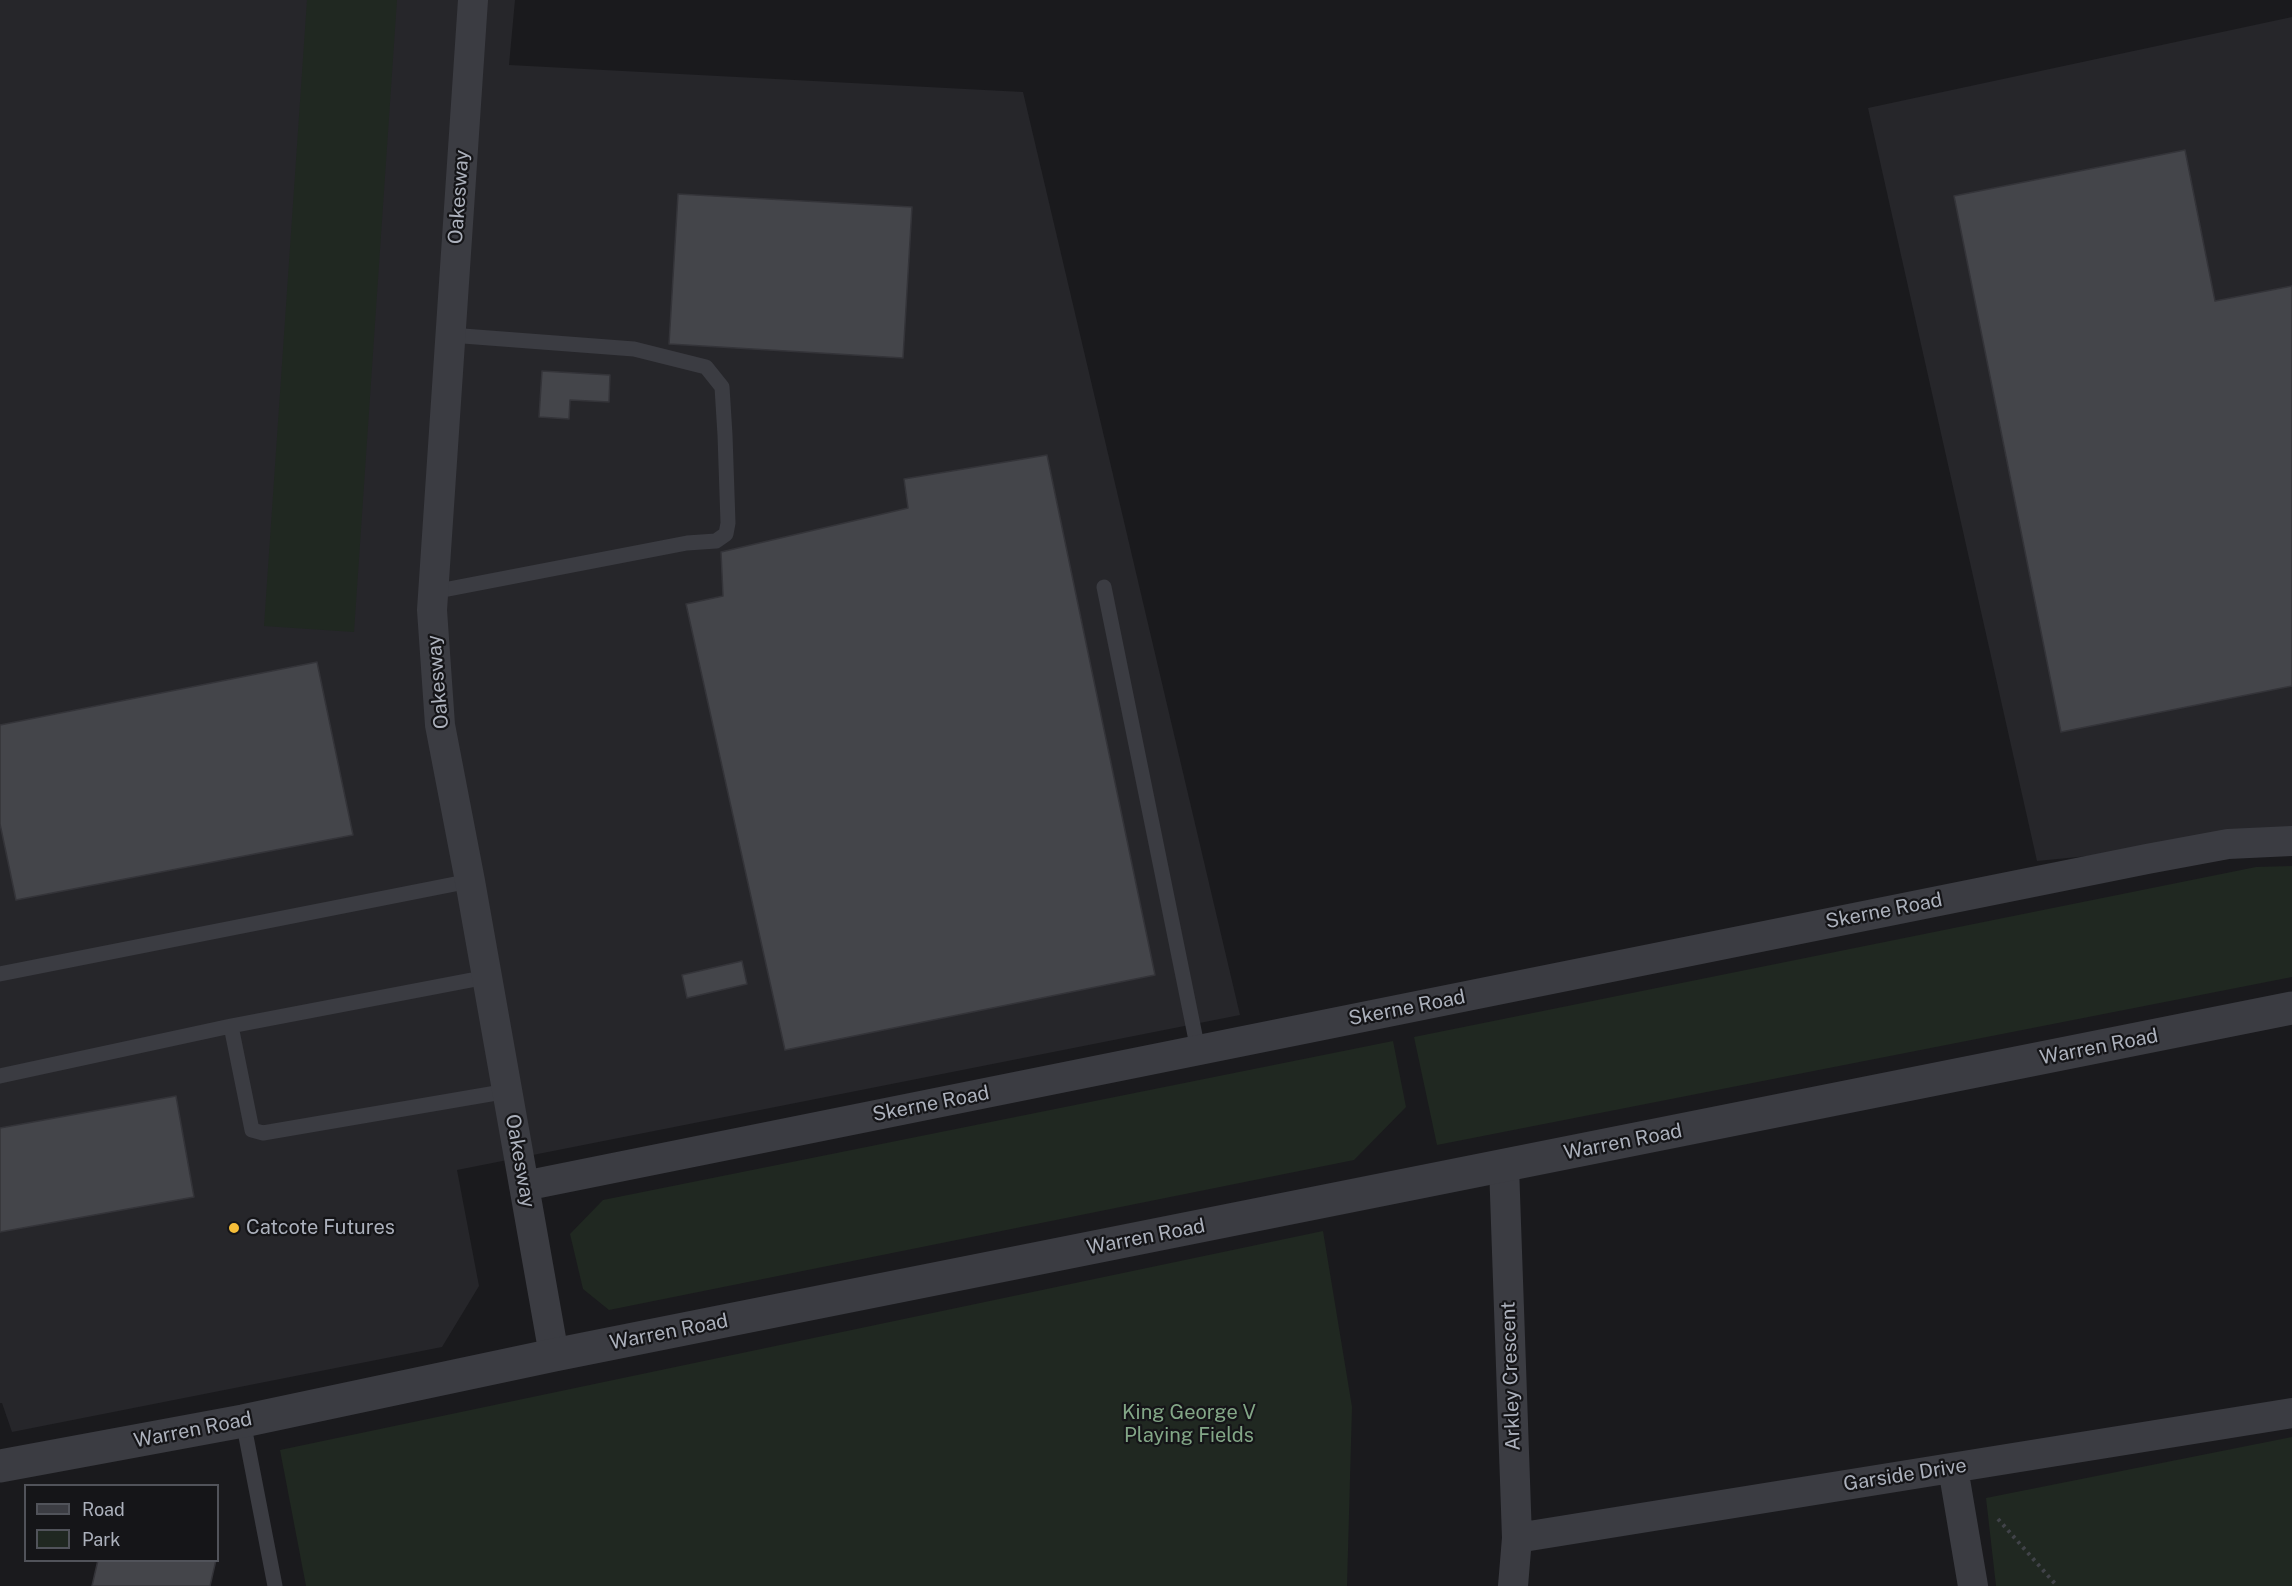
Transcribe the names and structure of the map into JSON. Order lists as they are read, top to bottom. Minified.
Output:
{"streets":{"street":["Oakesway","Skerne Road","Warren Road","Arkley Crescent","Garside Drive"]},"crossings":[["Oakesway","Skerne Road"],["Oakesway","Warren Road"],["Warren Road","Arkley Crescent"],["Arkley Crescent","Garside Drive"]],"parks":["King George V Playing Fields"],"places":["Catcote Futures"],"legend":["Road","Park"]}
